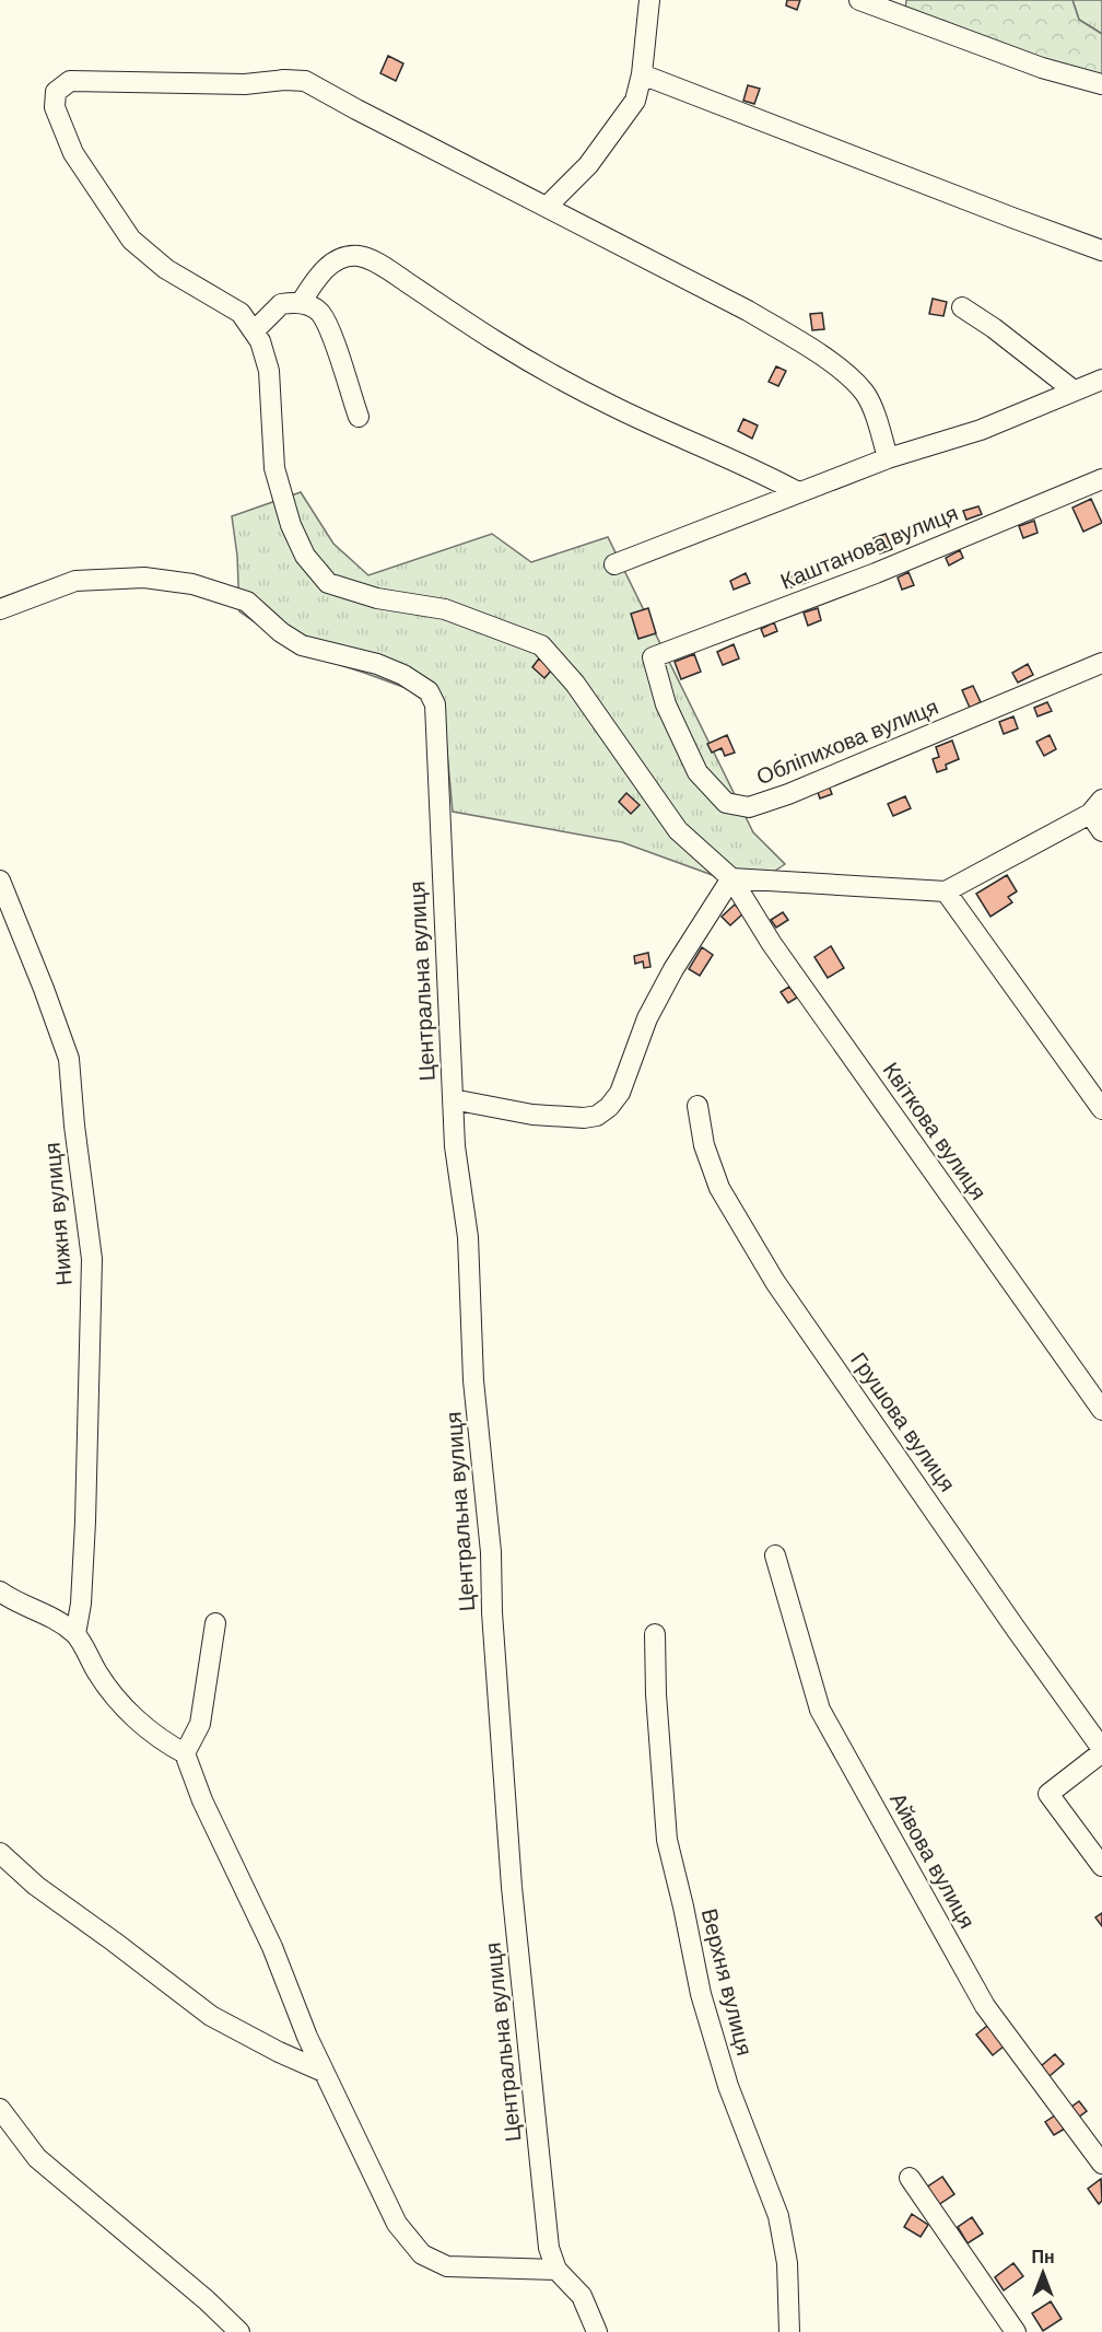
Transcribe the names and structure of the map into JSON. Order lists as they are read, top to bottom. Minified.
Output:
{"streets":{"street":["Каштанова вулиця","Обліпихова вулиця","Центральна вулиця","Квіткова вулиця","Нижня вулиця","Грушова вулиця","Айвова вулиця","Верхня вулиця"]},"crossings":[["Каштанова вулиця","Обліпихова вулиця"]],"north":"top"}
